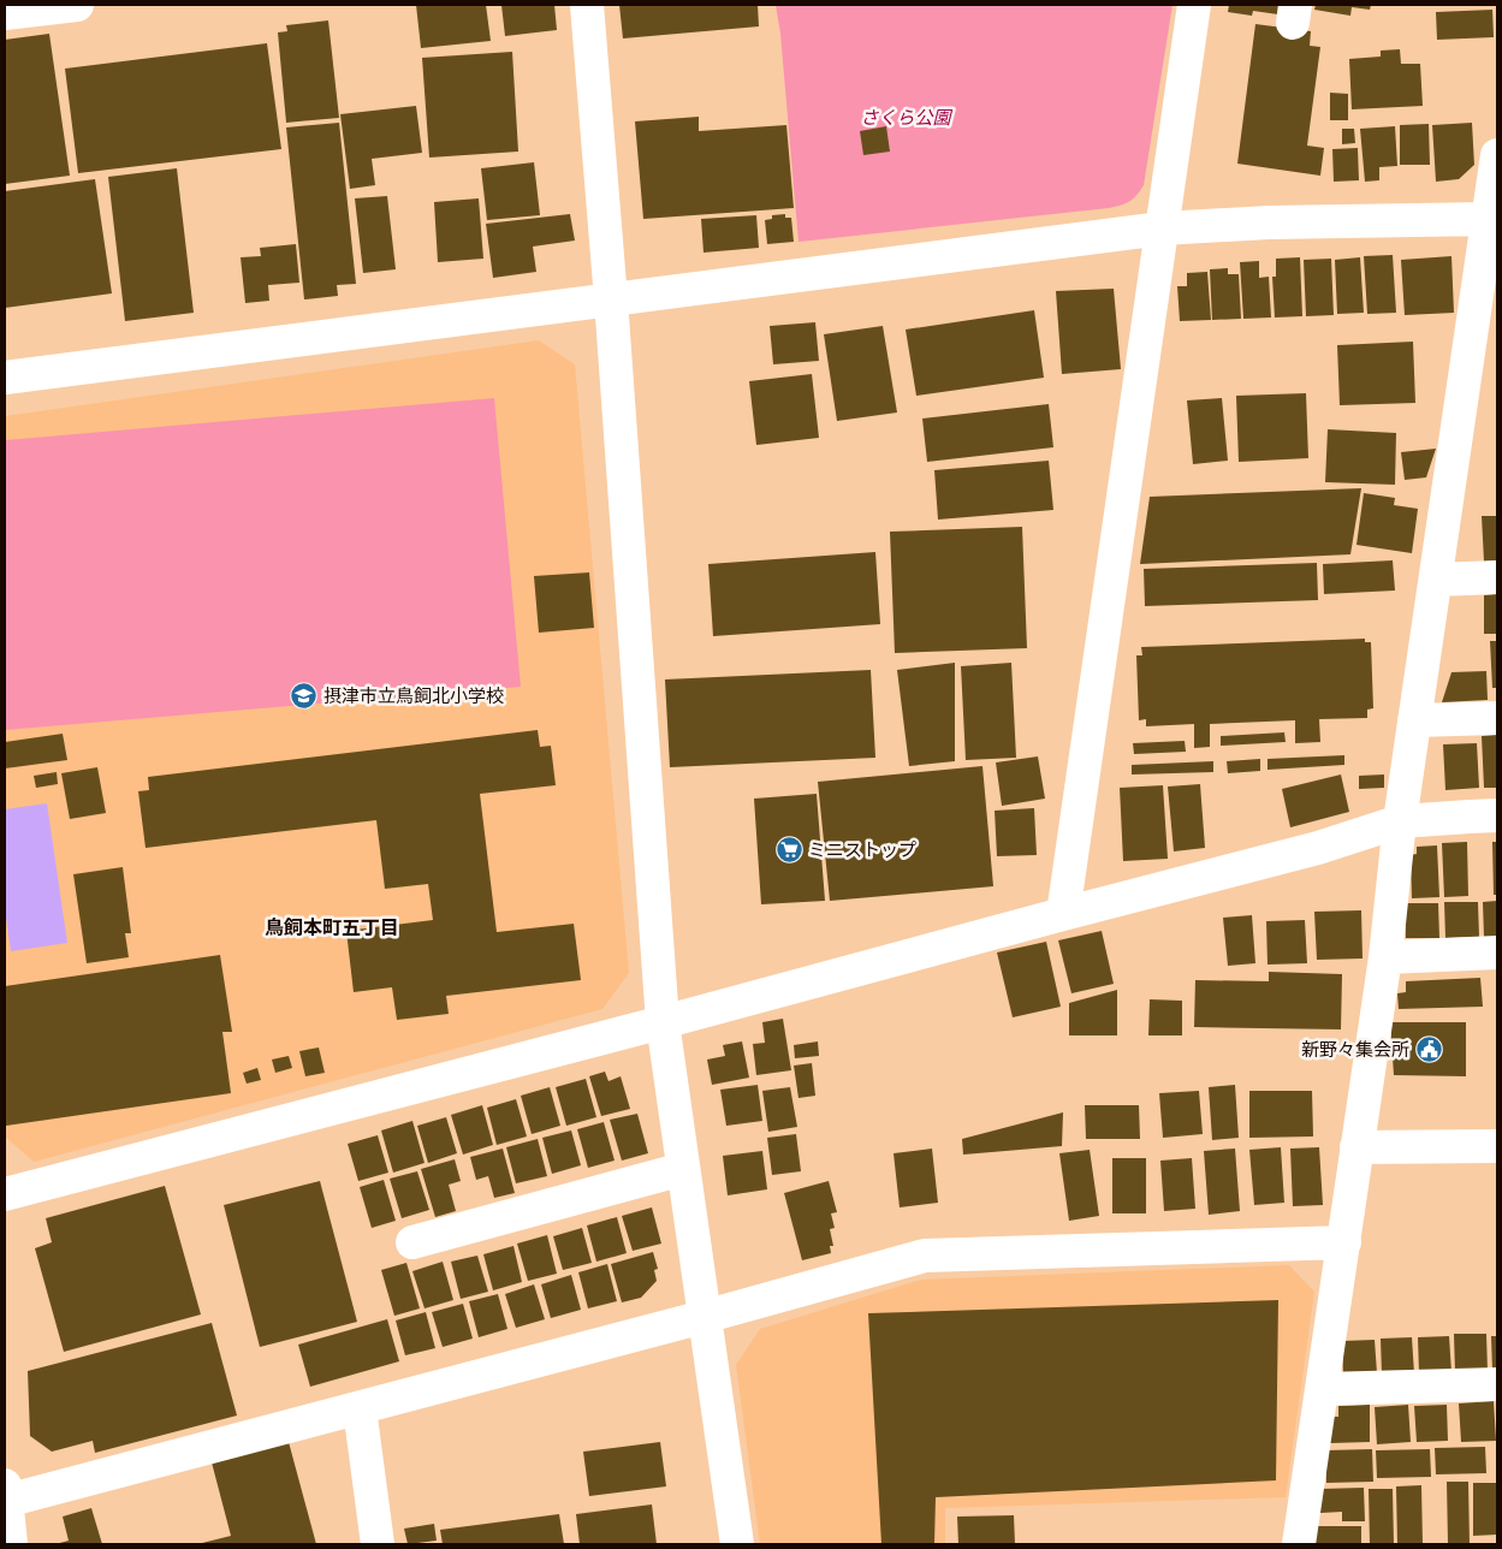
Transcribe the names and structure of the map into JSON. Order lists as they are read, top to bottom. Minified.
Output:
{"districts":["鳥飼本町五丁目"],"parks":["さくら公園"],"places":{"school or university":["摂津市立鳥飼北小学校"],"supermarket":["ミニストップ"],"public building":["新野々集会所"]}}
